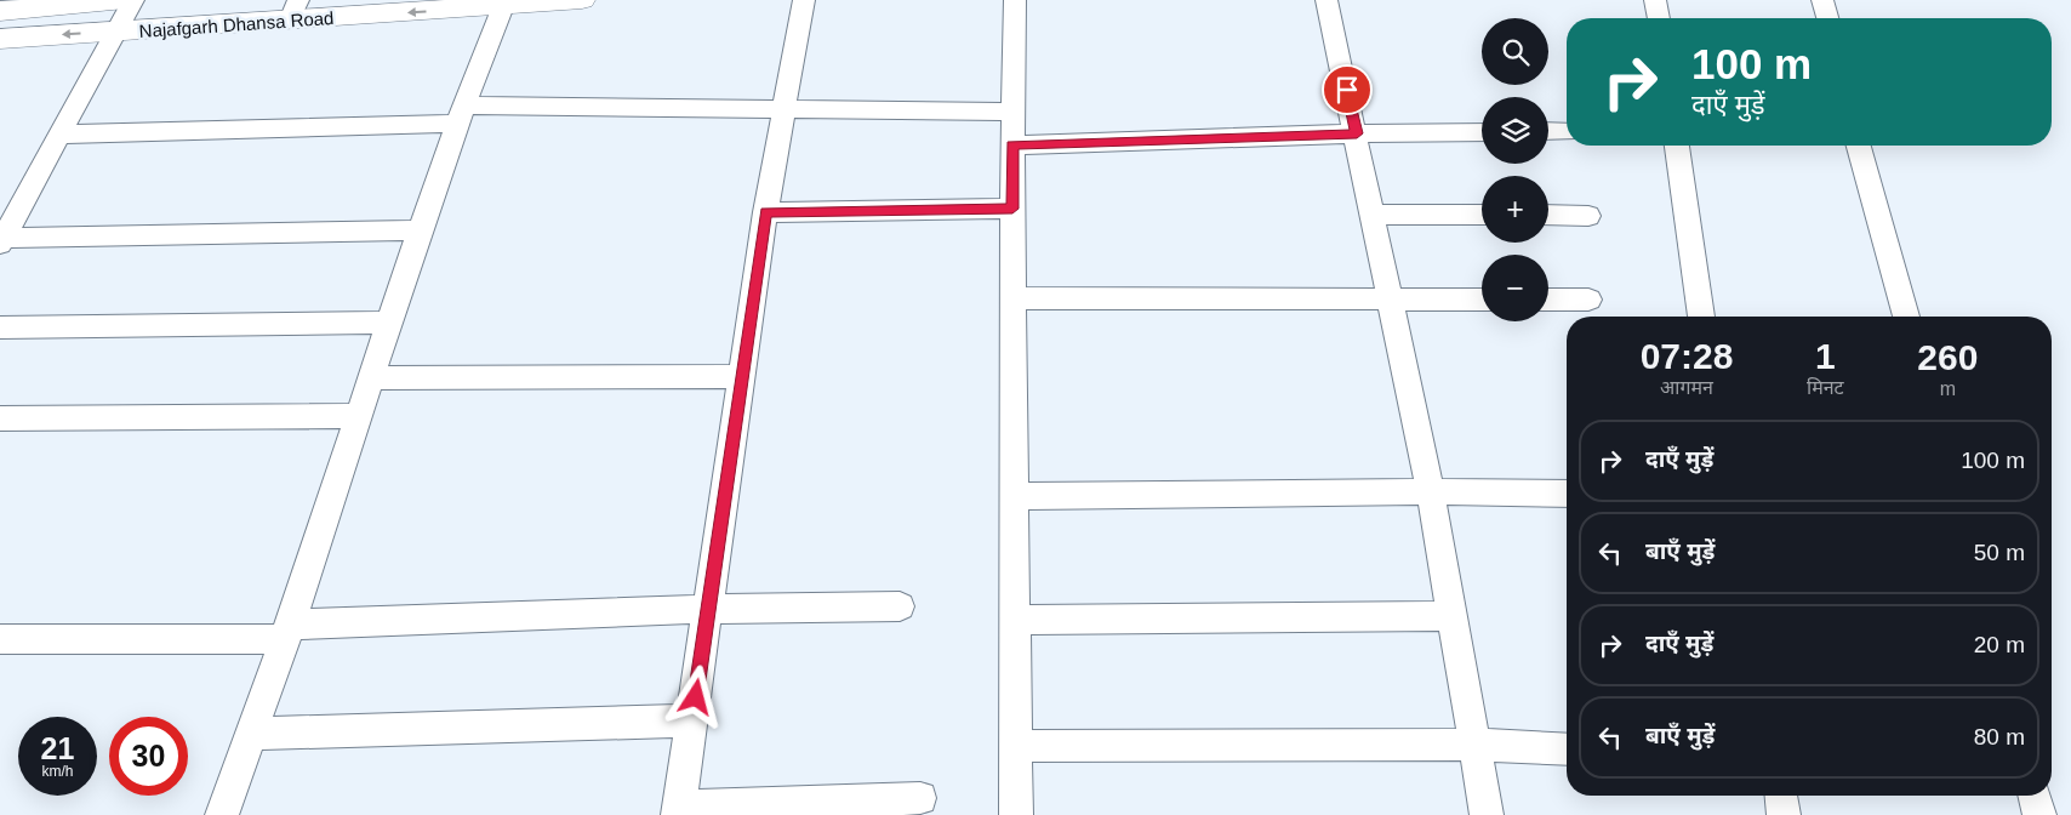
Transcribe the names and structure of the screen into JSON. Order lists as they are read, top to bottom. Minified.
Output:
{"streets":{"main road":["Najafgarh Dhansa Road"]},"page":{"map_buttons":["+","−"],"turn":["100 m","दाएँ मुड़ें"],"eta":["07:28","आगमन","1","मिनट","260","m"],"list":[{"name":"दाएँ मुड़ें","value":"100 m"},{"name":"बाएँ मुड़ें","value":"50 m"},{"name":"दाएँ मुड़ें","value":"20 m"},{"name":"बाएँ मुड़ें","value":"80 m"}],"speed":"21 km/h","limit":"30"}}
